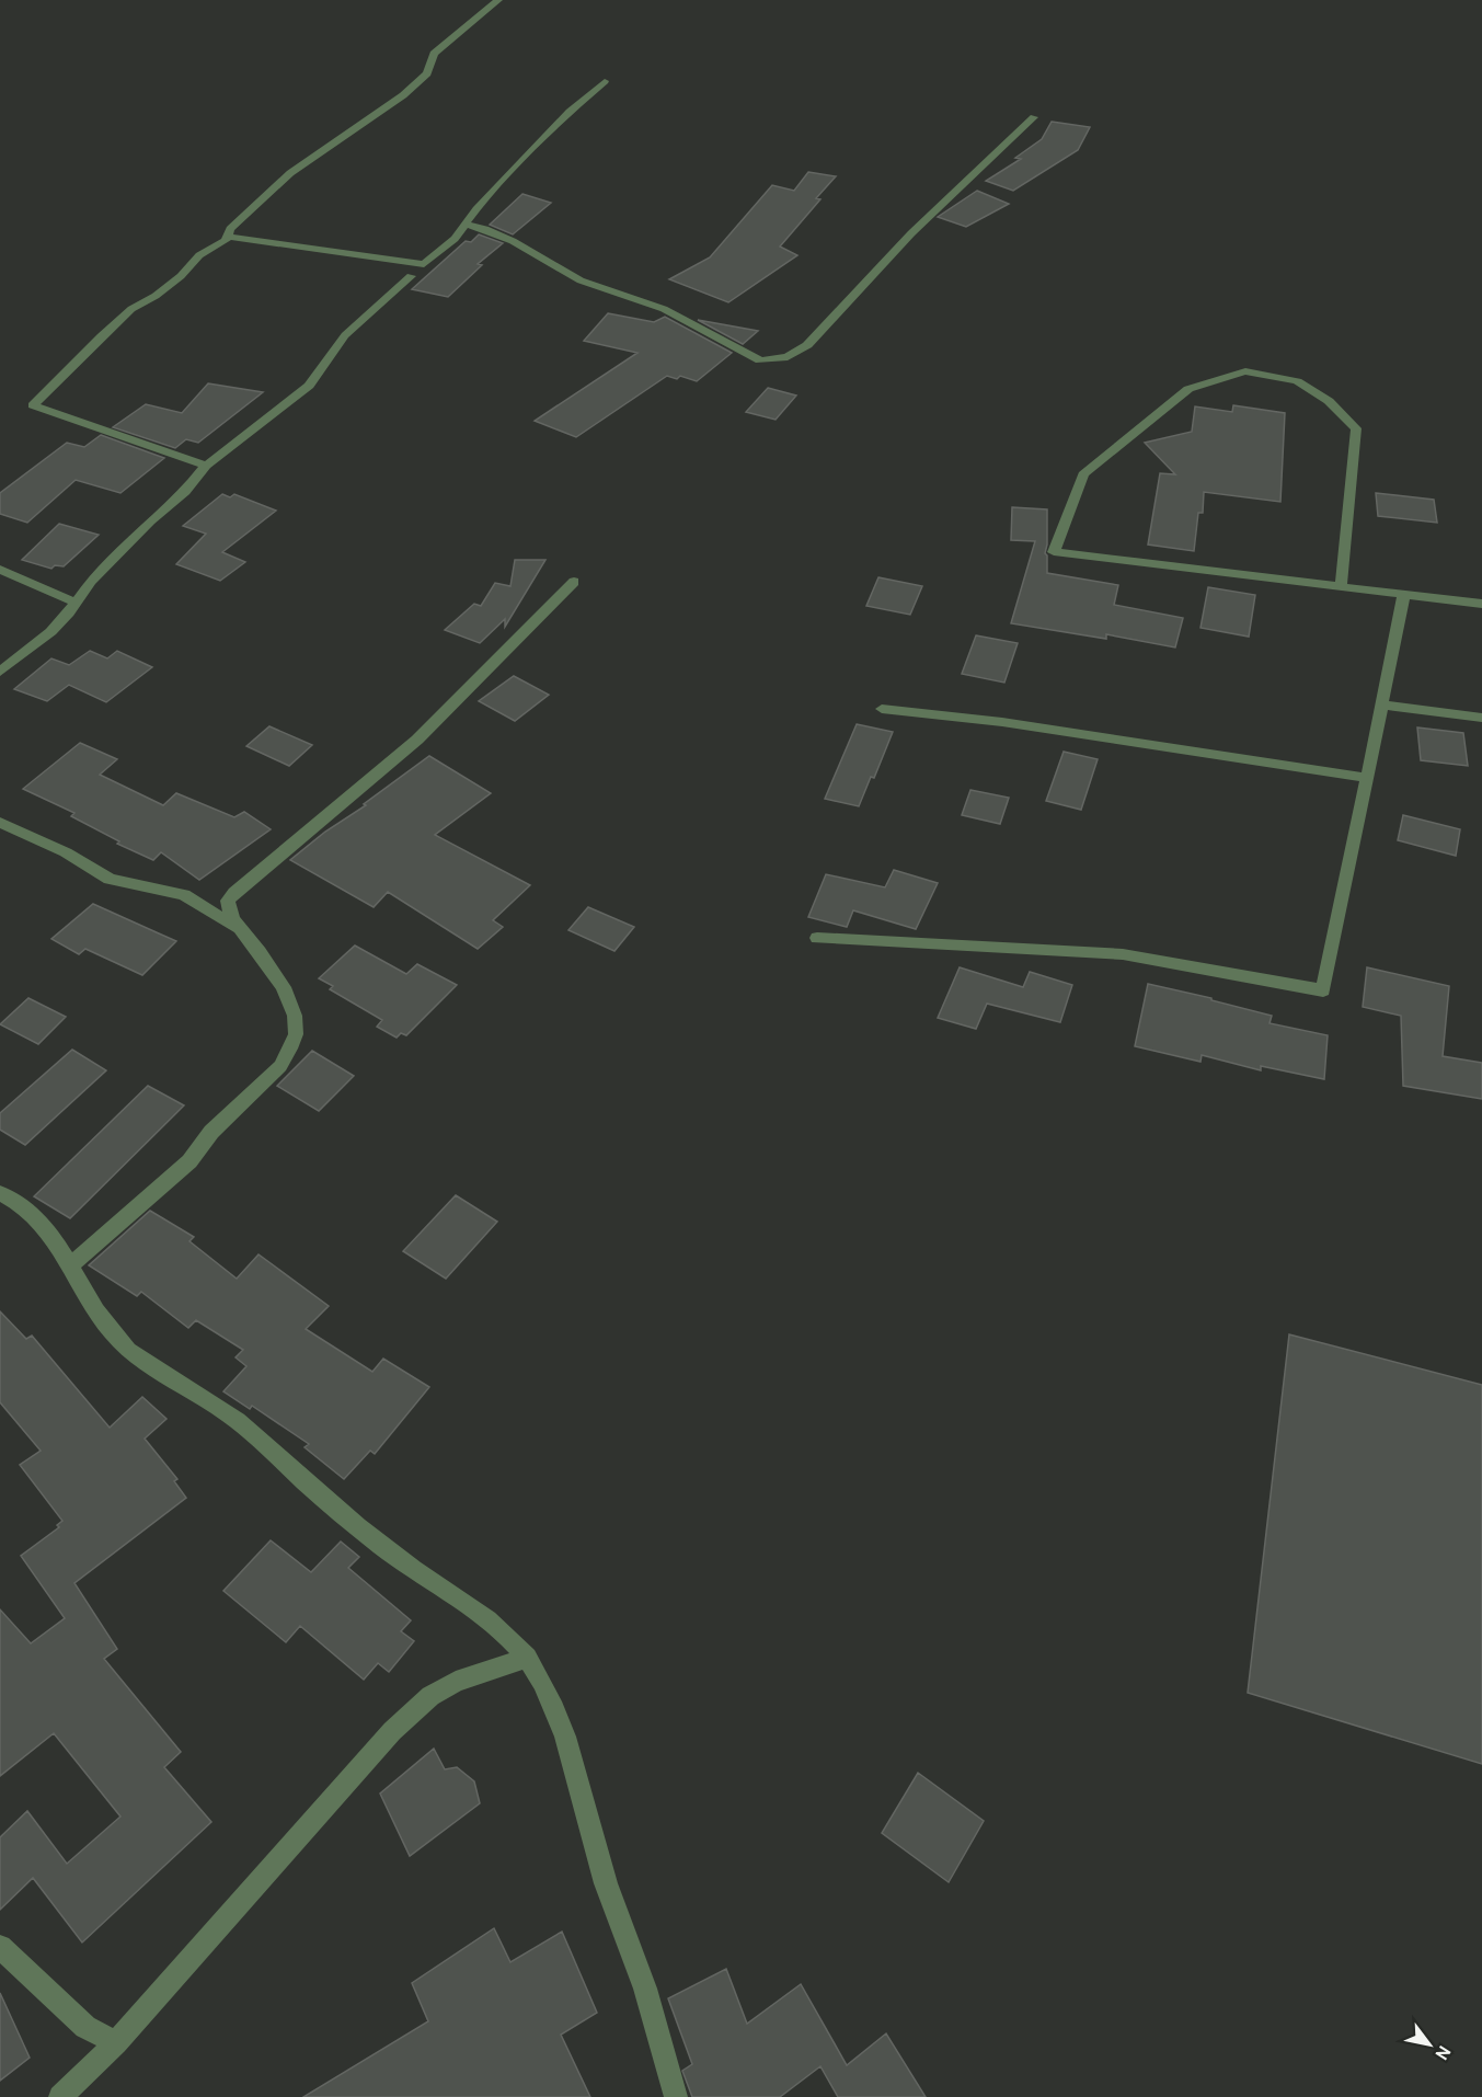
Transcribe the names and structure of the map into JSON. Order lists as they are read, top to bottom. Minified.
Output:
{"north":"bottom right"}
